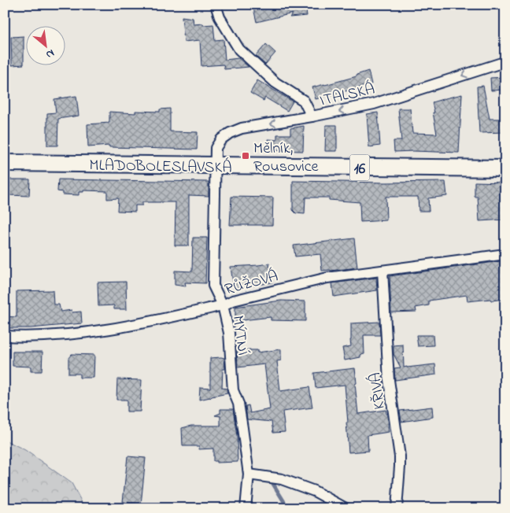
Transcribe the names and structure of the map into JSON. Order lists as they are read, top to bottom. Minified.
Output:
{"streets":{"main road":["MLADOBOLESLAVSKÁ","16"],"street":["ITALSKÁ","RŮŽOVÁ","MÝTNÍ","KŘIVÁ"]},"crossings":[["ITALSKÁ","MLADOBOLESLAVSKÁ"],["ITALSKÁ","MÝTNÍ"],["MLADOBOLESLAVSKÁ","MÝTNÍ"],["RŮŽOVÁ","MÝTNÍ"],["RŮŽOVÁ","KŘIVÁ"]],"one_way":["ITALSKÁ"],"places":{"transit":["Mělník, Rousovice"]},"north":"bottom right"}
